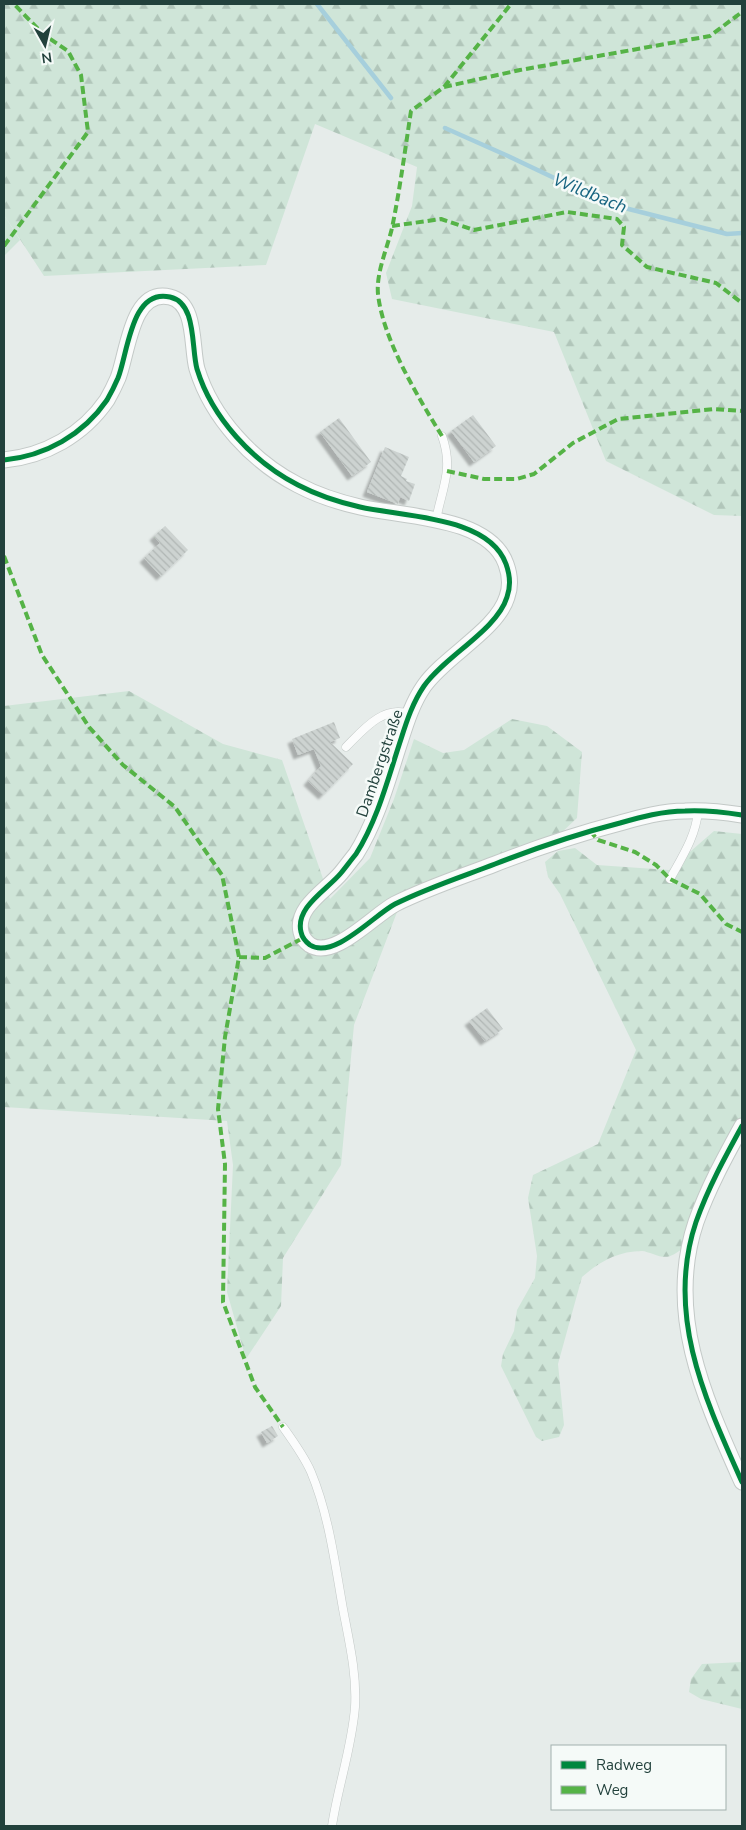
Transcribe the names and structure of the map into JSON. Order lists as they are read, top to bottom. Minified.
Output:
{"streets":{"street":["Dambergstraße"]},"water":["Wildbach"],"legend":["Radweg","Weg"],"north":"bottom"}
